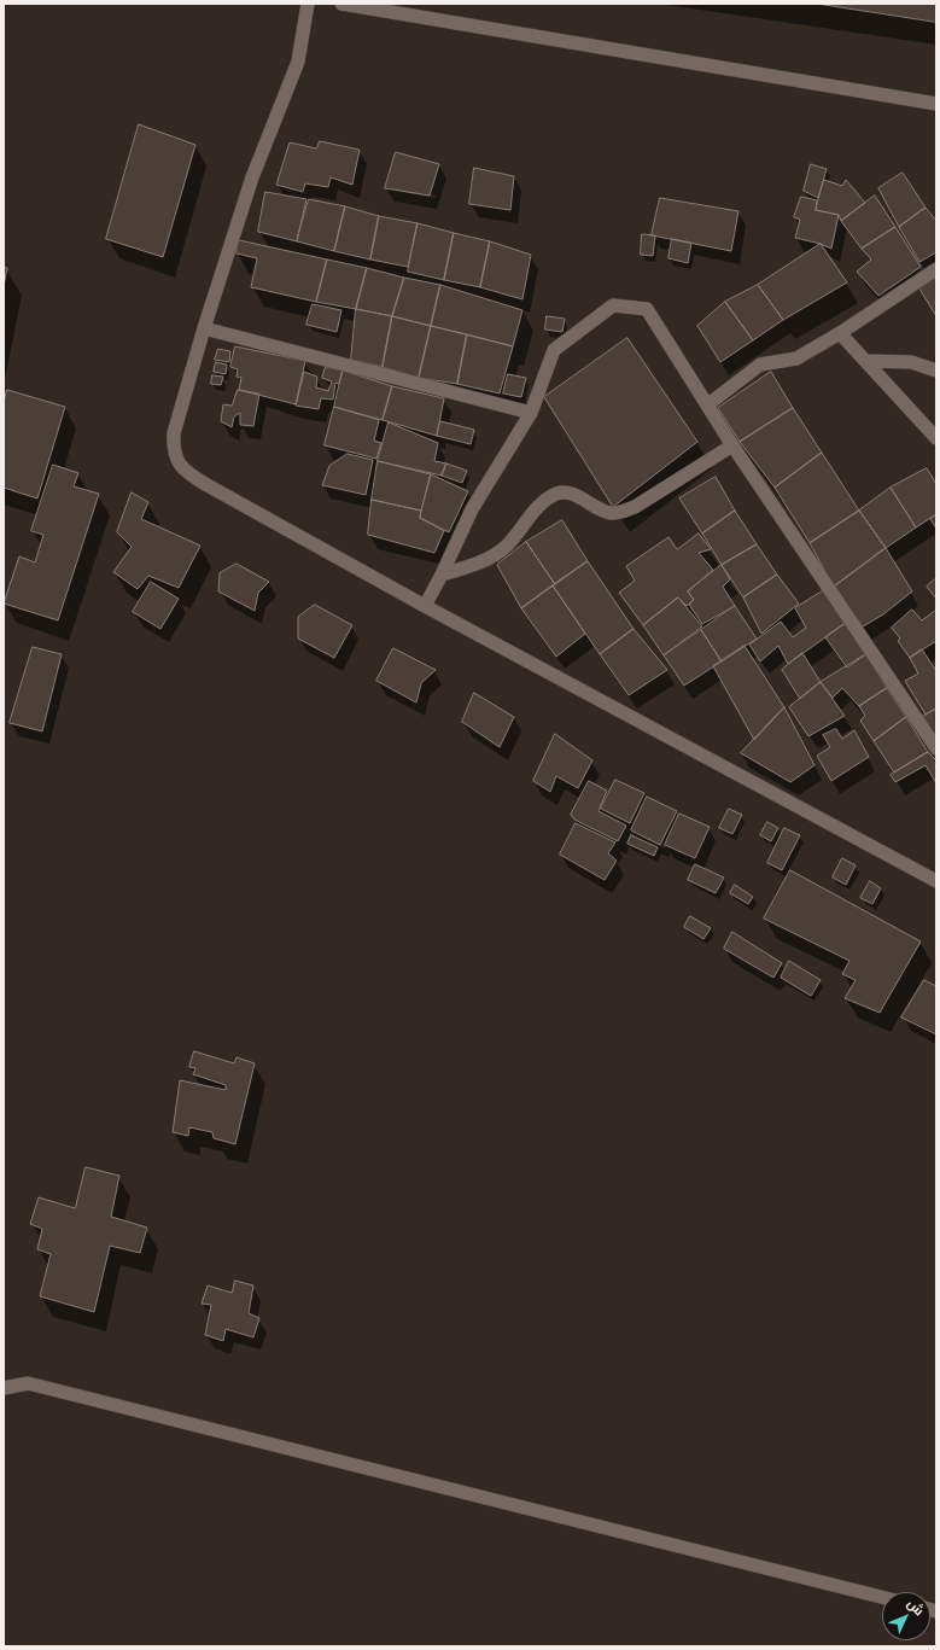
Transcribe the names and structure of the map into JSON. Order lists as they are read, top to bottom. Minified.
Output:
{"north":"top right"}
